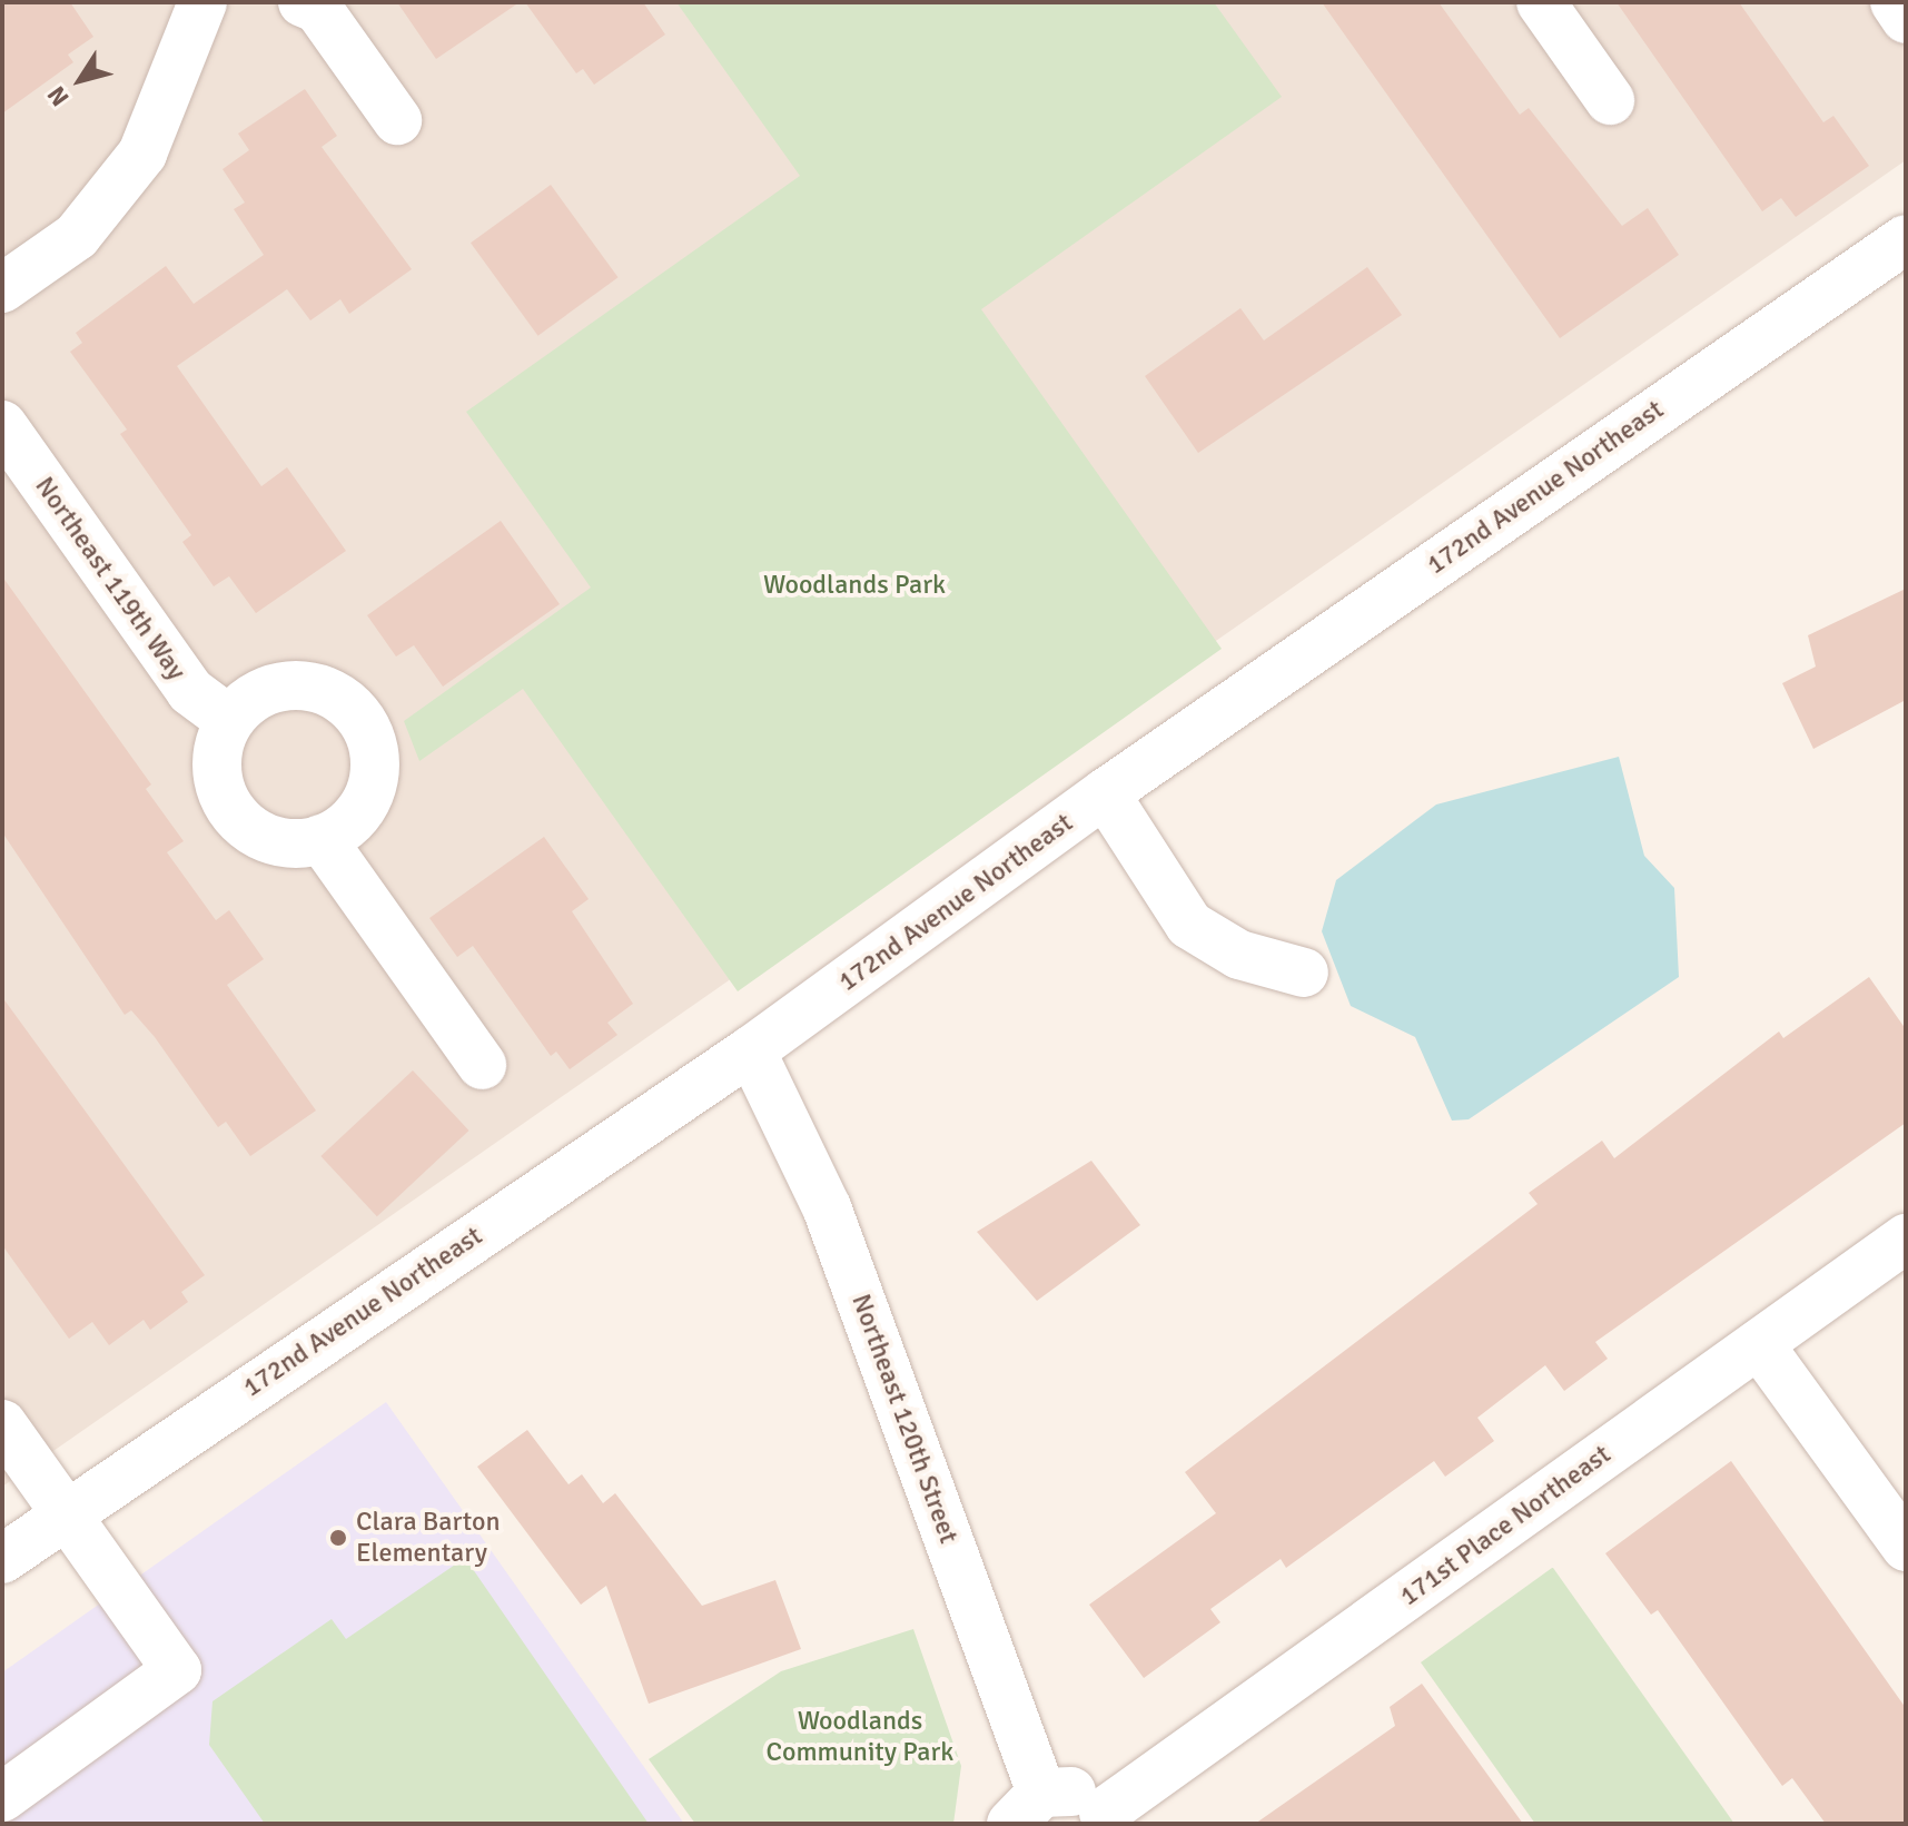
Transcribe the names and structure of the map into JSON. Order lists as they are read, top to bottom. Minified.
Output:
{"streets":{"street":["172nd Avenue Northeast","Northeast 119th Way","Northeast 120th Street","171st Place Northeast"]},"crossings":[["172nd Avenue Northeast","Northeast 120th Street"]],"parks":["Woodlands Park","Woodlands Community Park"],"places":["Clara Barton Elementary"],"north":"bottom left"}
